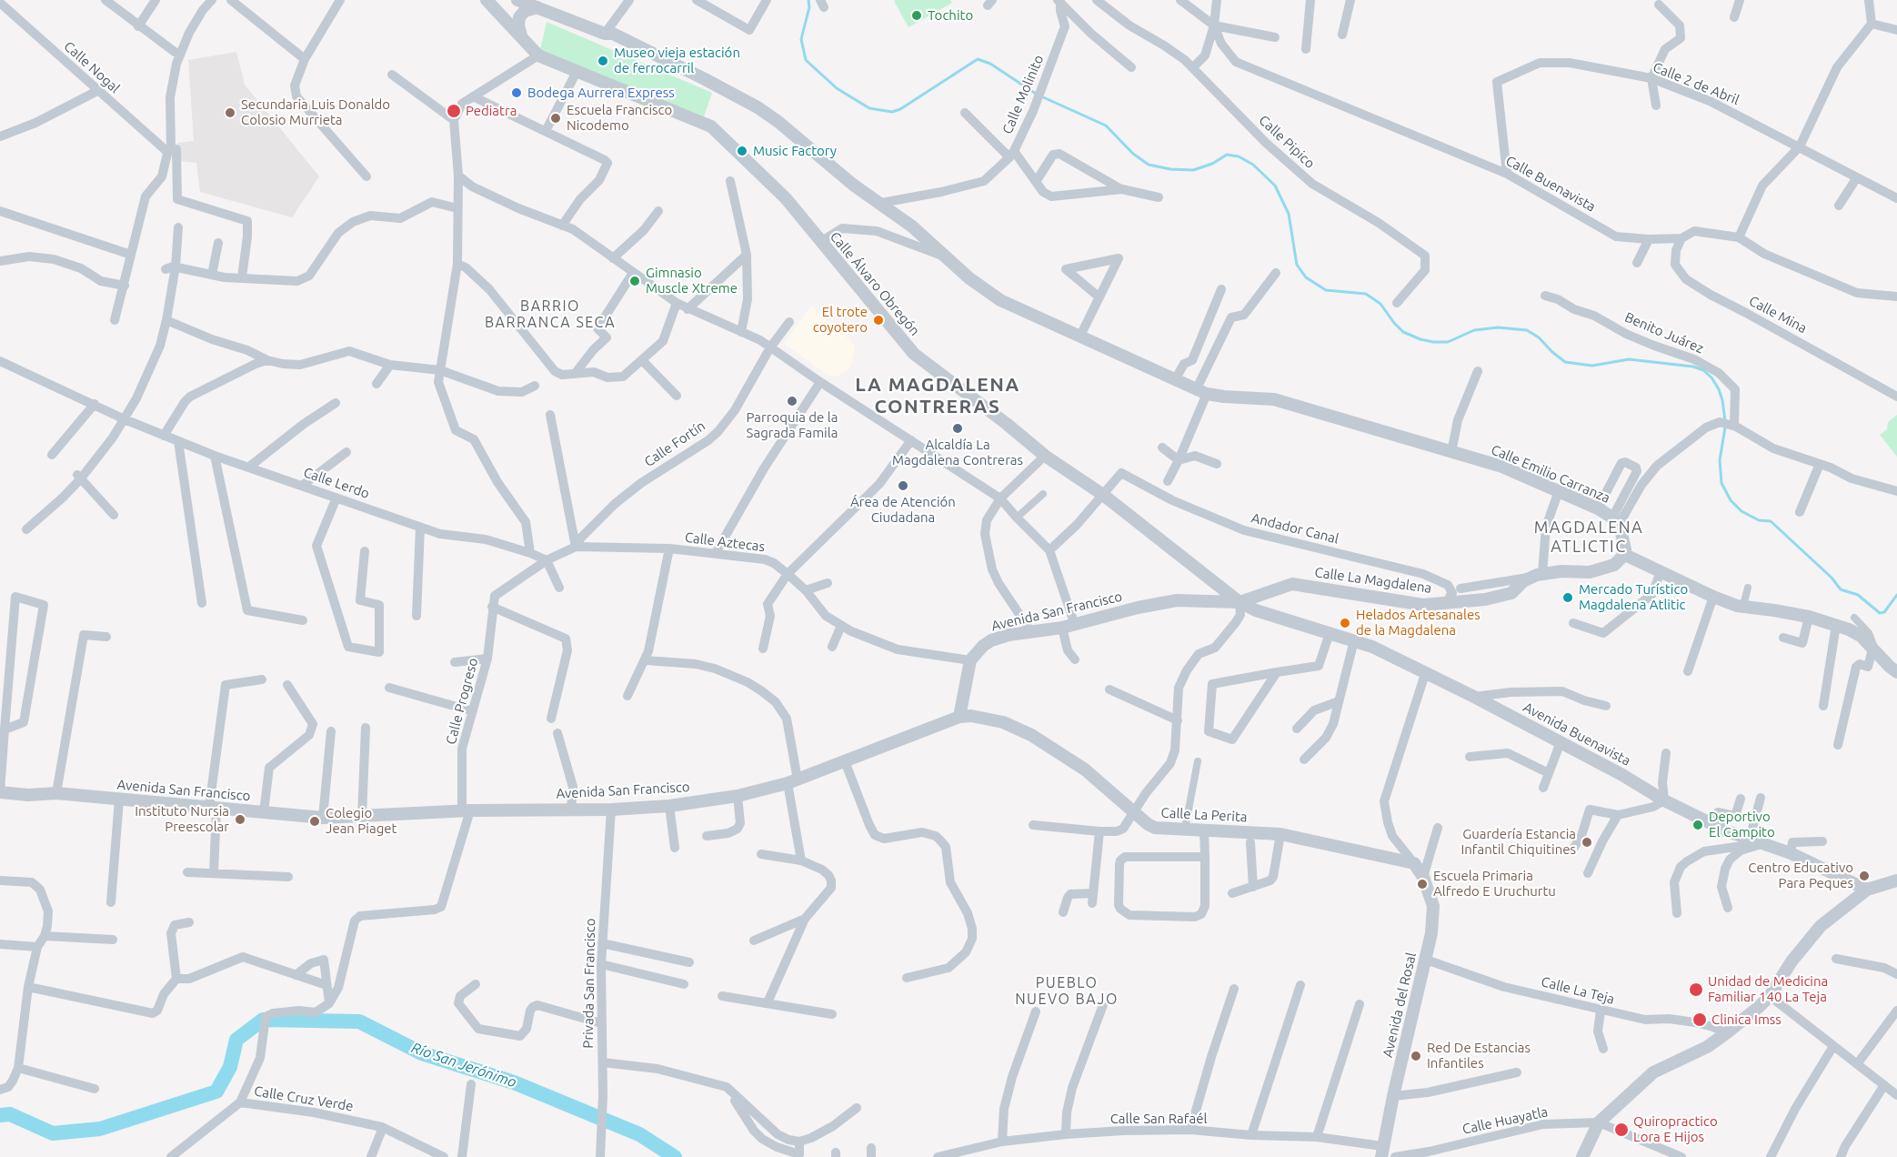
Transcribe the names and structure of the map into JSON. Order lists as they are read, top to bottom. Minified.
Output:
{"streets":{"street":["Calle Nogal","Calle 2 de Abril","Calle Molinito","Calle Pipico","Calle Buenavista","Calle Álvaro Obregón","Calle Mina","Benito Juárez","Calle Fortín","Calle Emilio Carranza","Calle Lerdo","Andador Canal","Calle Aztecas","Calle La Magdalena","Avenida San Francisco","Calle Progreso","Avenida Buenavista","Calle La Perita","Privada San Francisco","Calle La Teja","Avenida del Rosal","Calle Cruz Verde","Calle San Rafaél","Calle Huayatla"]},"crossings":[["Calle 2 de Abril","Calle Buenavista"],["Calle Molinito","Calle Emilio Carranza"],["Calle Buenavista","Calle Mina"],["Calle Álvaro Obregón","Andador Canal"],["Calle Álvaro Obregón","Calle La Magdalena"],["Calle Álvaro Obregón","Avenida San Francisco"],["Calle Álvaro Obregón","Avenida Buenavista"],["Calle Fortín","Calle Aztecas"],["Calle Lerdo","Calle Aztecas"],["Andador Canal","Calle La Magdalena"],["Calle Aztecas","Avenida San Francisco"],["Calle La Magdalena","Avenida San Francisco"],["Calle La Magdalena","Avenida Buenavista"],["Avenida San Francisco","Calle Progreso"],["Avenida San Francisco","Avenida Buenavista"],["Avenida San Francisco","Calle La Perita"],["Avenida San Francisco","Privada San Francisco"],["Calle La Perita","Avenida del Rosal"],["Calle La Teja","Avenida del Rosal"],["Avenida del Rosal","Calle San Rafaél"]],"districts":["BARRIO BARRANCA SECA","LA MAGDALENA CONTRERAS","MAGDALENA ATLICTIC","PUEBLO NUEVO BAJO"],"water":["Río San Jerónimo"],"places":["Tochito","Museo vieja estación de ferrocarril","Bodega Aurrera Express","Pediatra","Secundaria Luis Donaldo Colosio Murrieta","Escuela Francisco Nicodemo","Music Factory","Gimnasio Muscle Xtreme","El trote coyotero","Parroquia de la Sagrada Famila","Alcaldía La Magdalena Contreras","Área de Atención Ciudadana","Mercado Turístico Magdalena Atlitic","Helados Artesanales de la Magdalena","Instituto Nursia Preescolar","Colegio Jean Piaget","Deportivo El Campito","Guardería Estancia Infantil Chiquitines","Centro Educativo Para Peques","Escuela Primaria Alfredo E Uruchurtu","Unidad de Medicina Familiar 140 La Teja","Clinica Imss","Red De Estancias Infantiles","Quiropractico Lora E Hijos"]}
